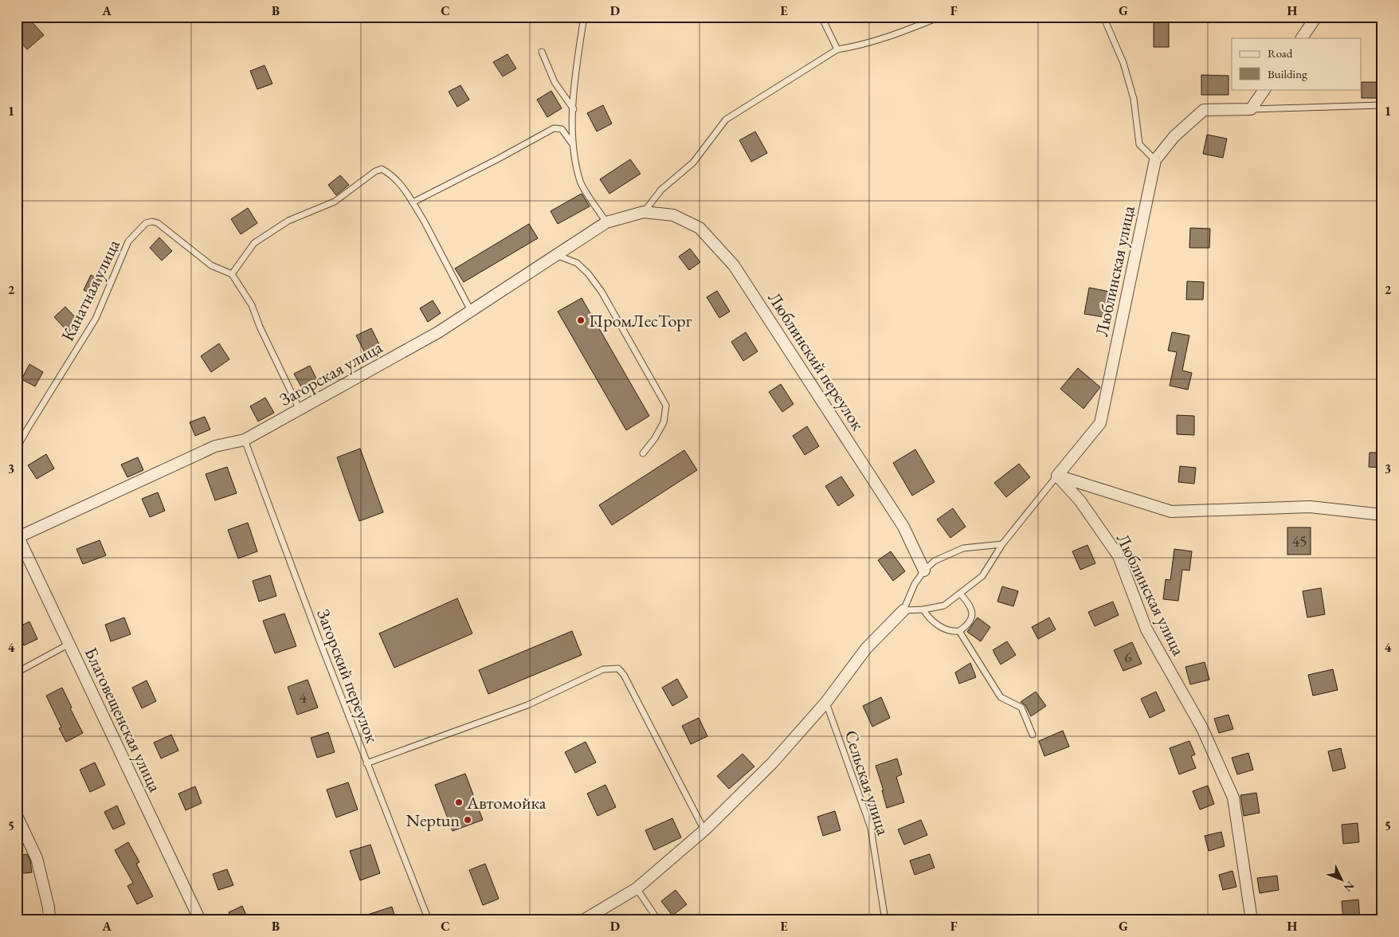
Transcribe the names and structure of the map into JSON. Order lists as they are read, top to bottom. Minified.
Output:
{"streets":{"street":["Люблинская улица","Люблинский переулок","Загорская улица","Благовещенская улица"],"lane":["Канатная улица","Загорский переулок","Сельская улица"]},"crossings":[["Люблинский переулок","Загорская улица"],["Загорская улица","Загорский переулок"],["Загорская улица","Благовещенская улица"]],"places":["ПромЛесТорг","Автомойка","Neptun"],"house_numbers":["45","6","4"],"legend":["Road","Building"],"north":"bottom right","grid":{"columns":["A","B","C","D","E","F","G","H"],"rows":["1","2","3","4","5"]}}
